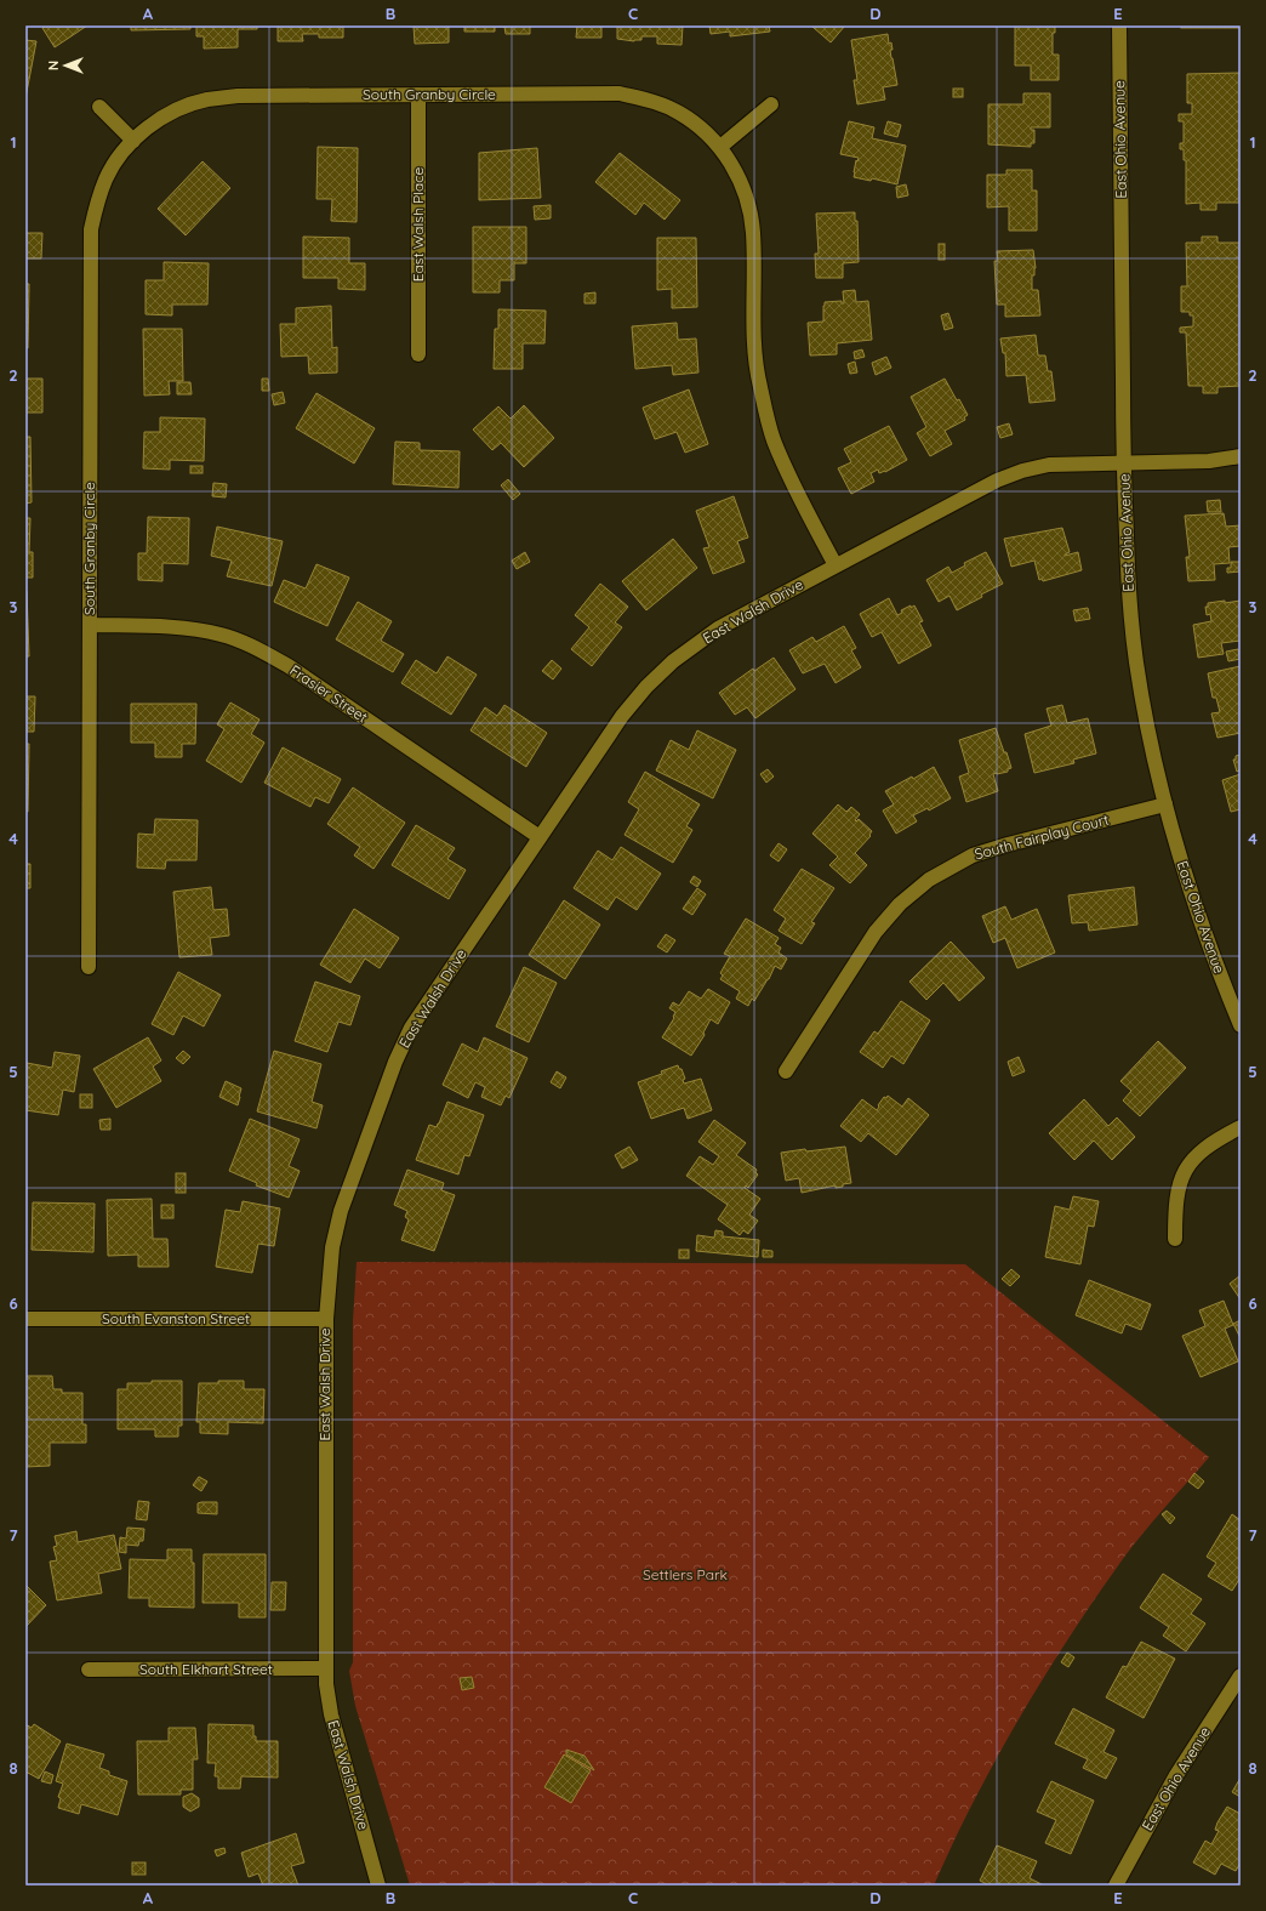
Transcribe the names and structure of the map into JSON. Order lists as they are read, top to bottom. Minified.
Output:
{"streets":{"street":["South Granby Circle","East Ohio Avenue","East Walsh Place","East Walsh Drive","Frasier Street","South Fairplay Court","South Evanston Street","South Elkhart Street"]},"crossings":[["South Granby Circle","East Walsh Place"],["South Granby Circle","East Walsh Drive"],["South Granby Circle","Frasier Street"],["East Ohio Avenue","East Walsh Drive"],["East Ohio Avenue","South Fairplay Court"],["East Walsh Drive","Frasier Street"],["East Walsh Drive","South Evanston Street"],["East Walsh Drive","South Elkhart Street"]],"parks":["Settlers Park"],"north":"left","grid":{"columns":["A","B","C","D","E"],"rows":["1","2","3","4","5","6","7","8"]}}
